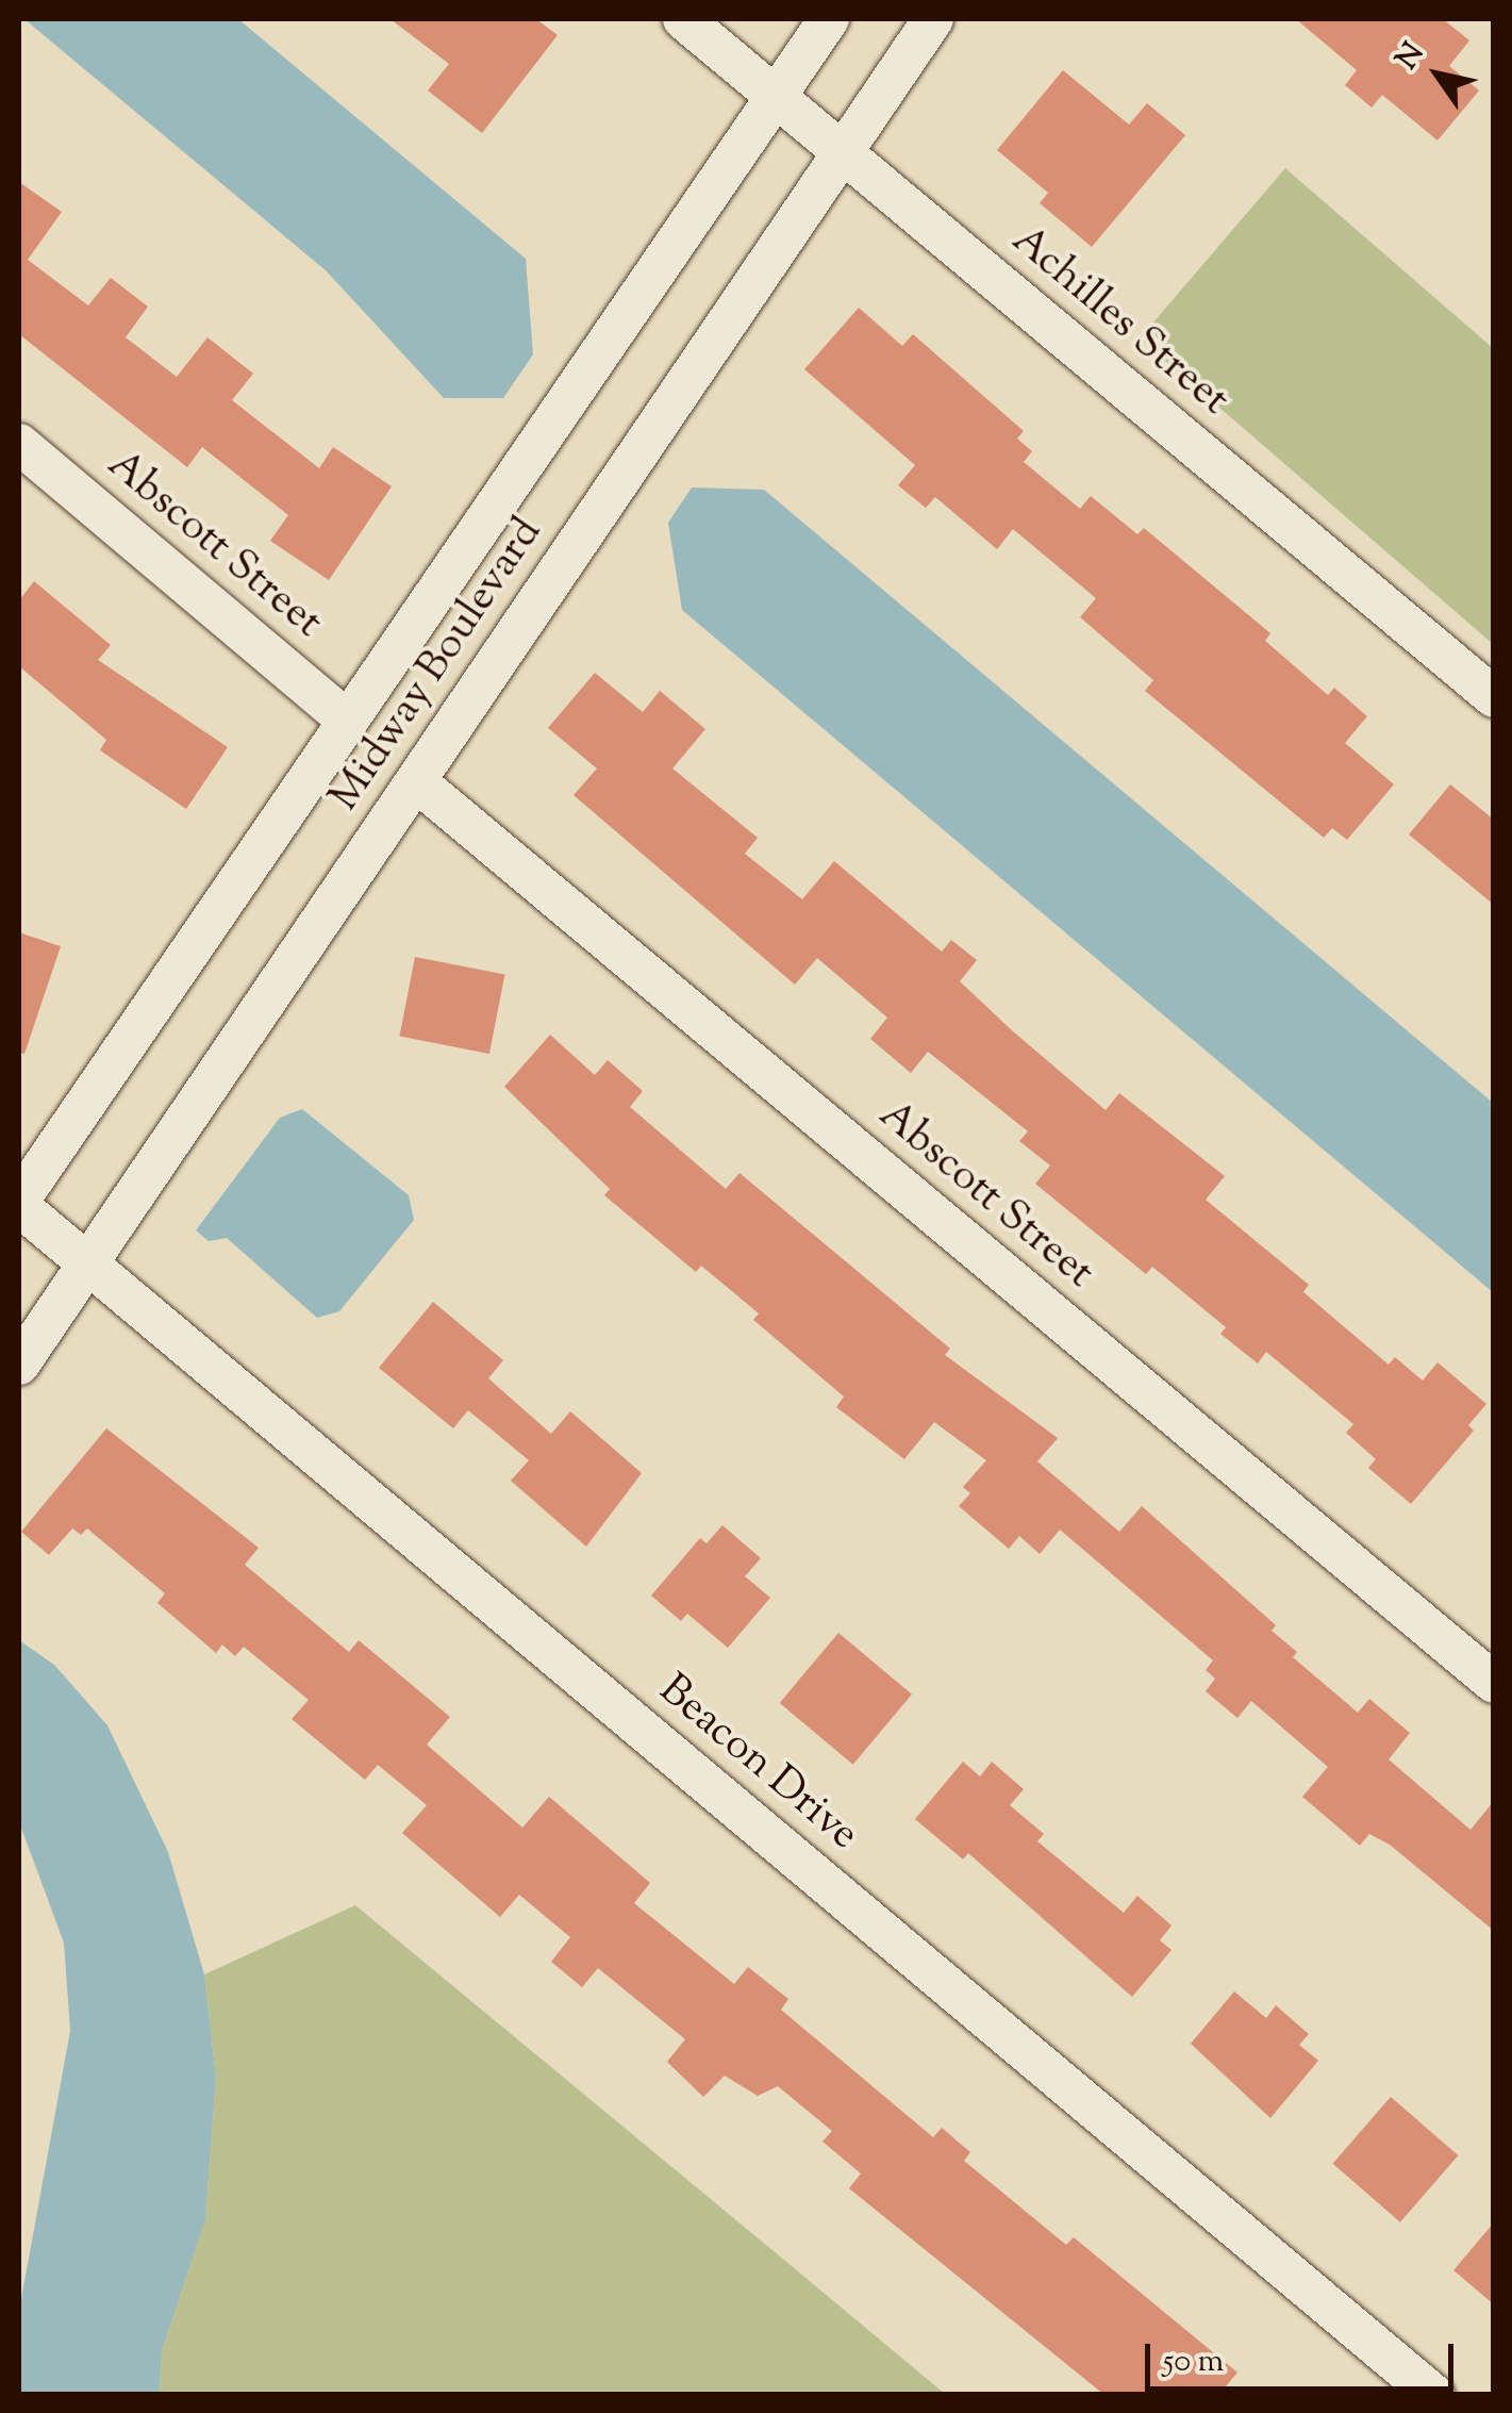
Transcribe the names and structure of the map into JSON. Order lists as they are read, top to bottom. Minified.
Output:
{"streets":{"street":["Achilles Street","Abscott Street","Midway Boulevard","Beacon Drive"]},"crossings":[["Achilles Street","Midway Boulevard"],["Abscott Street","Midway Boulevard"],["Midway Boulevard","Beacon Drive"]],"scale_bar":"50 m","north":"top left"}
